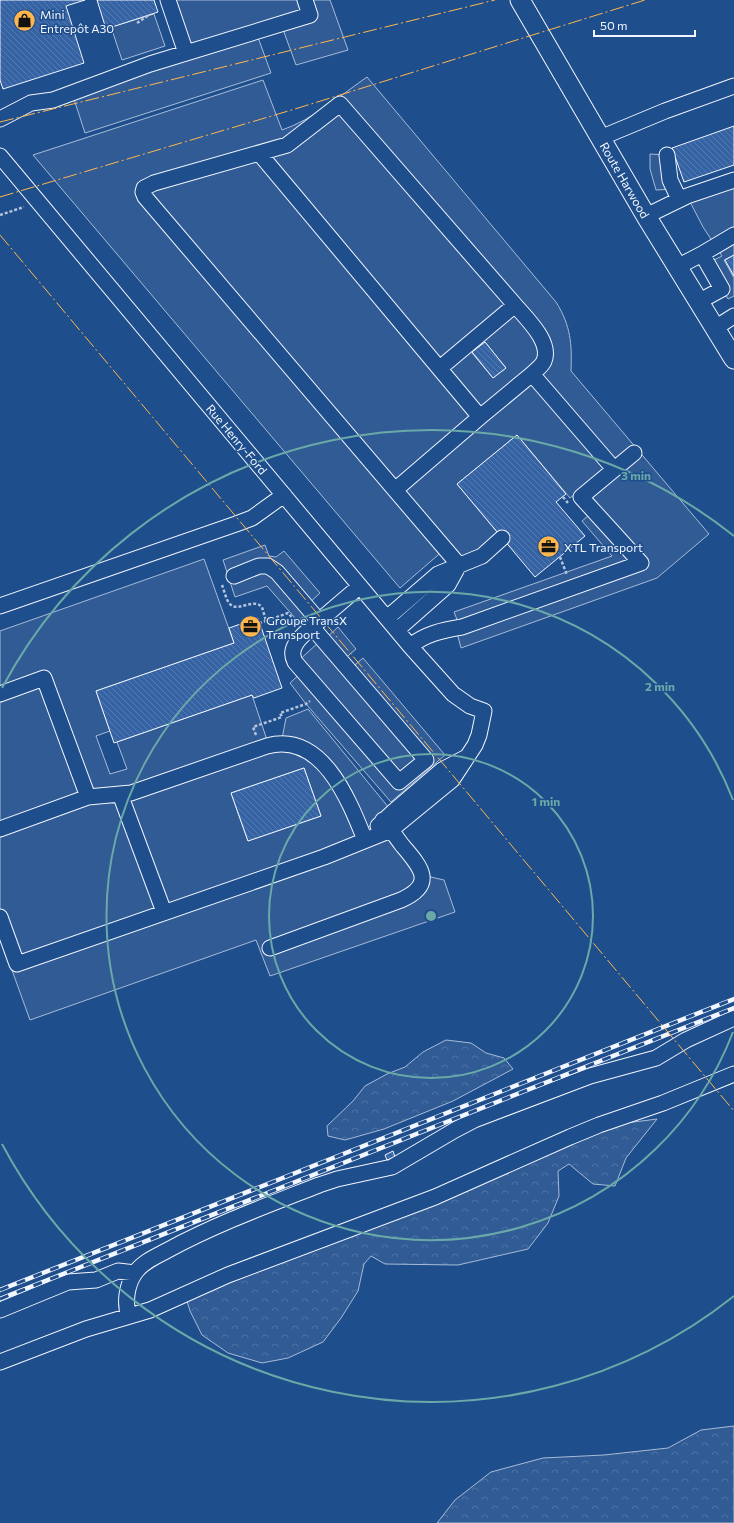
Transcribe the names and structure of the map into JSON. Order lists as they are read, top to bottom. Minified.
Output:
{"streets":{"main road":["Route Harwood"],"street":["Rue Henry-Ford"]},"places":{"shop":["Mini Entrepôt A30"],"office":["XTL Transport","Groupe TransX Transport"]},"scale_bar":"50 m","rings":["3 min","2 min","1 min"]}
